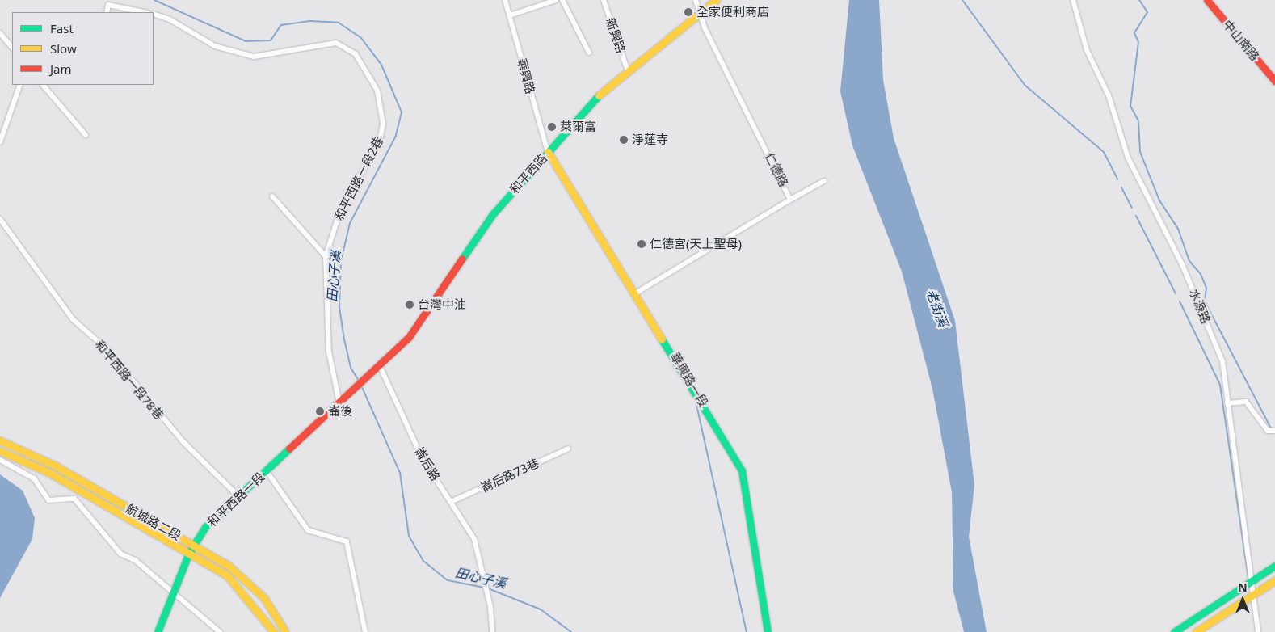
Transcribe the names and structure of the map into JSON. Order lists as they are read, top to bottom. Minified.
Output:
{"streets":{"street":["新興路","中山南路","華興路","仁德路","和平西路","和平西路一段2巷","水源路","和平西路一段78巷","華興路一段","崙后路","崙后路73巷","和平西路一段","航城路二段"]},"crossings":[["新興路","和平西路"],["華興路","和平西路"],["華興路","華興路一段"],["仁德路","和平西路"],["仁德路","華興路一段"],["和平西路","華興路一段"],["和平西路","崙后路"],["和平西路","和平西路一段"],["和平西路一段2巷","和平西路一段"],["和平西路一段78巷","和平西路一段"],["崙后路","崙后路73巷"],["和平西路一段","航城路二段"]],"water":["田心子溪","老街溪"],"places":["全家便利商店","萊爾富","淨蓮寺","仁德宮(天上聖母)","台灣中油","崙後"],"legend":["Fast","Slow","Jam"],"north":"top"}
